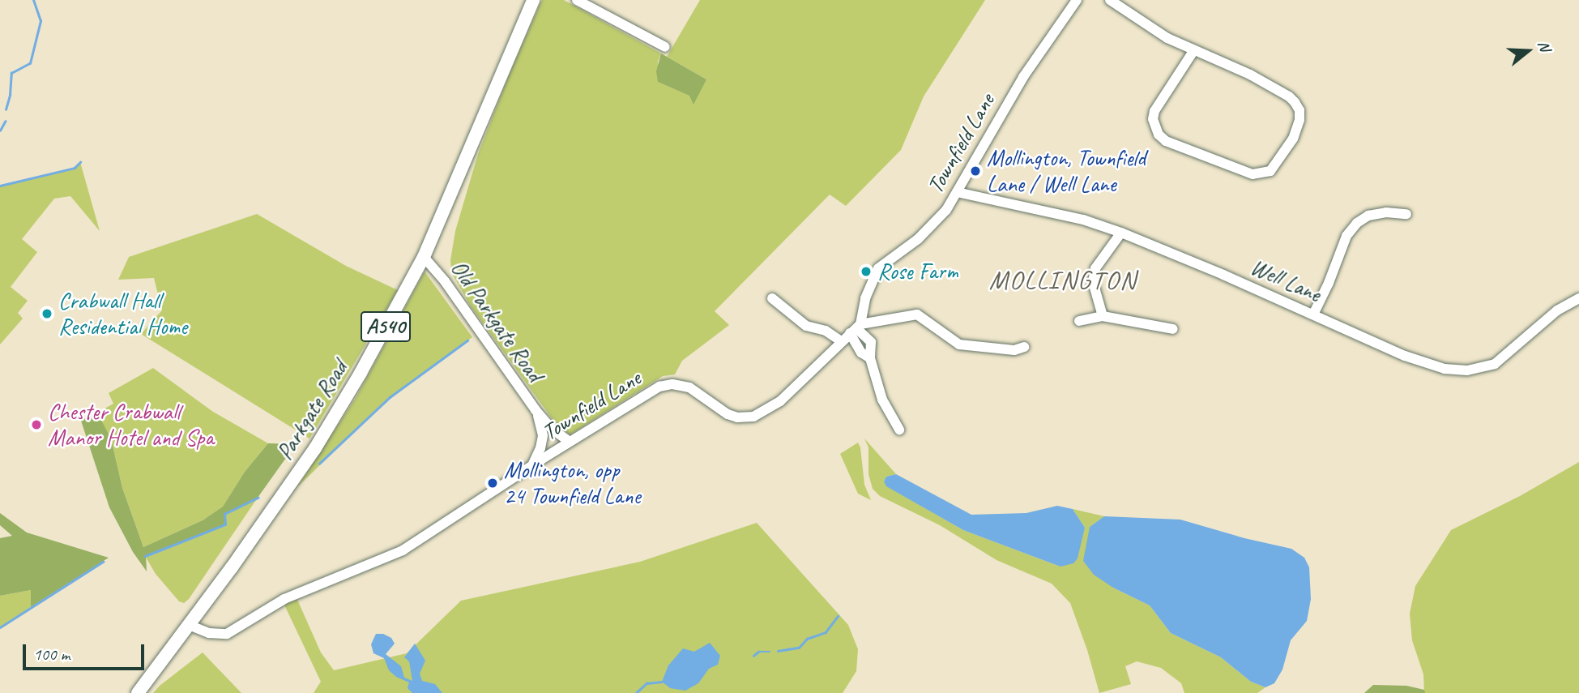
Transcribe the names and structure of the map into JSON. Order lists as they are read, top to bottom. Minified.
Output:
{"streets":{"main road":["A540","Parkgate Road"],"street":["Townfield Lane","Well Lane","Old Parkgate Road"]},"crossings":[["Townfield Lane","Well Lane"],["Townfield Lane","Old Parkgate Road"],["Townfield Lane","Parkgate Road"],["Old Parkgate Road","Parkgate Road"]],"districts":["MOLLINGTON"],"places":["Mollington, Townfield Lane / Well Lane","Rose Farm","Crabwall Hall Residential Home","Chester Crabwall Manor Hotel and Spa","Mollington, opp 24 Townfield Lane"],"scale_bar":"100 m","north":"right"}
